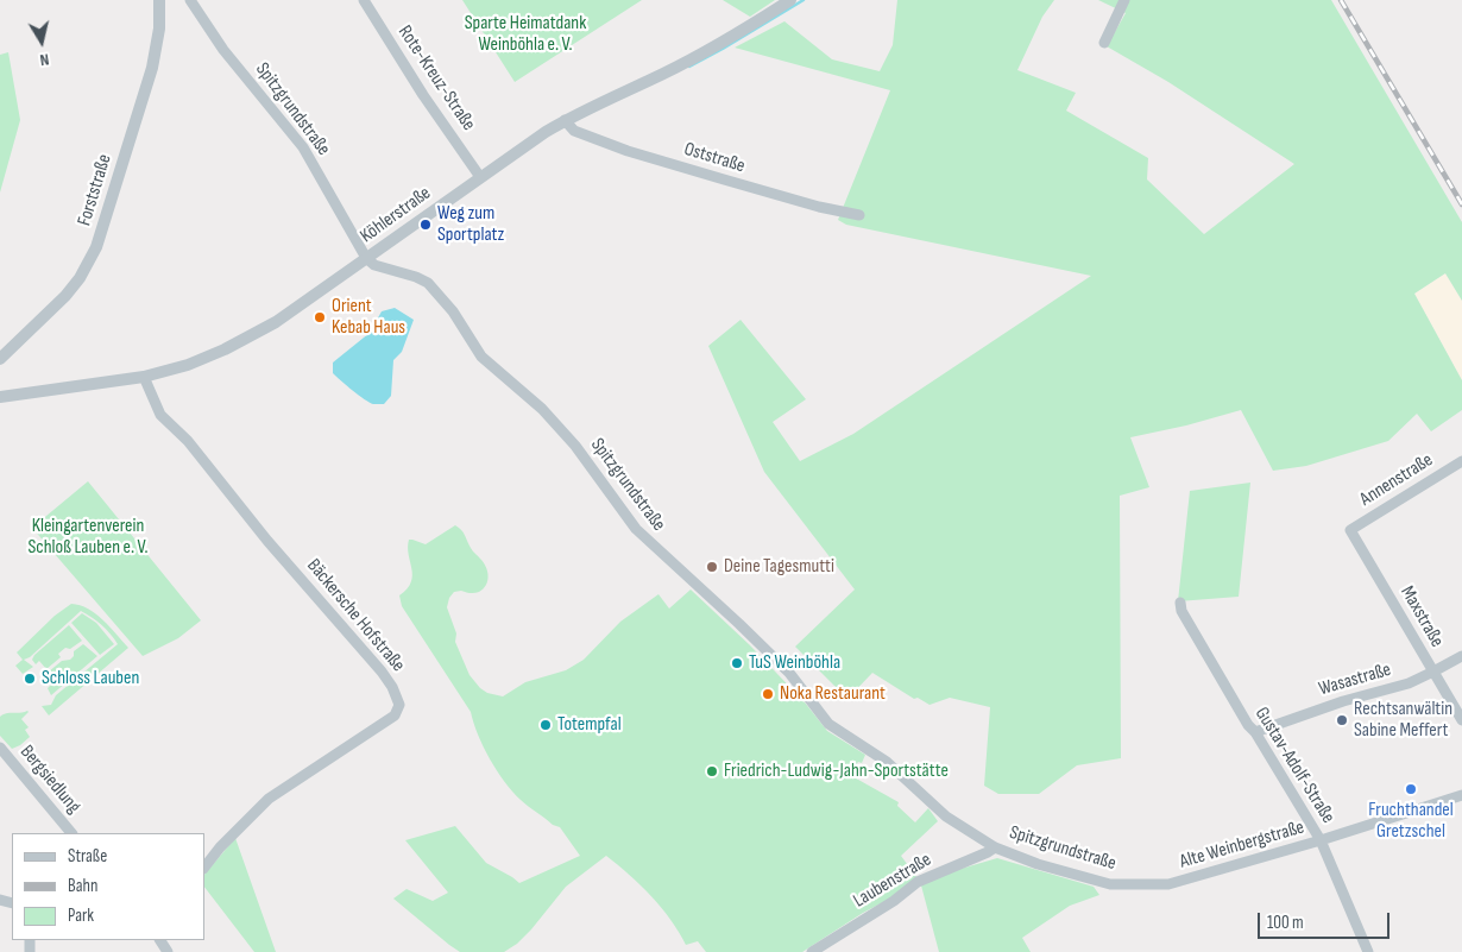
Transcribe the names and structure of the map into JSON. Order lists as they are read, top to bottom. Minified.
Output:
{"streets":{"street":["Rote-Kreuz-Straße","Spitzgrundstraße","Oststraße","Forststraße","Köhlerstraße","Annenstraße","Bäckersche Hofstraße","Maxstraße","Wasastraße","Gustav-Adolf-Straße","Bergsiedlung","Alte Weinbergstraße","Laubenstraße"]},"crossings":[["Rote-Kreuz-Straße","Köhlerstraße"],["Spitzgrundstraße","Köhlerstraße"],["Spitzgrundstraße","Alte Weinbergstraße"],["Spitzgrundstraße","Laubenstraße"],["Oststraße","Köhlerstraße"],["Köhlerstraße","Bäckersche Hofstraße"],["Annenstraße","Maxstraße"],["Maxstraße","Wasastraße"],["Wasastraße","Gustav-Adolf-Straße"],["Gustav-Adolf-Straße","Alte Weinbergstraße"]],"parks":["Sparte Heimatdank Weinböhla e. V.","Kleingartenverein Schloß Lauben e. V."],"places":["Weg zum Sportplatz","Orient Kebab Haus","Deine Tagesmutti","TuS Weinböhla","Schloss Lauben","Noka Restaurant","Rechtsanwältin Sabine Meffert","Totempfal","Friedrich-Ludwig-Jahn-Sportstätte","Fruchthandel Gretzschel"],"legend":["Straße","Bahn","Park"],"scale_bar":"100 m","north":"bottom"}
